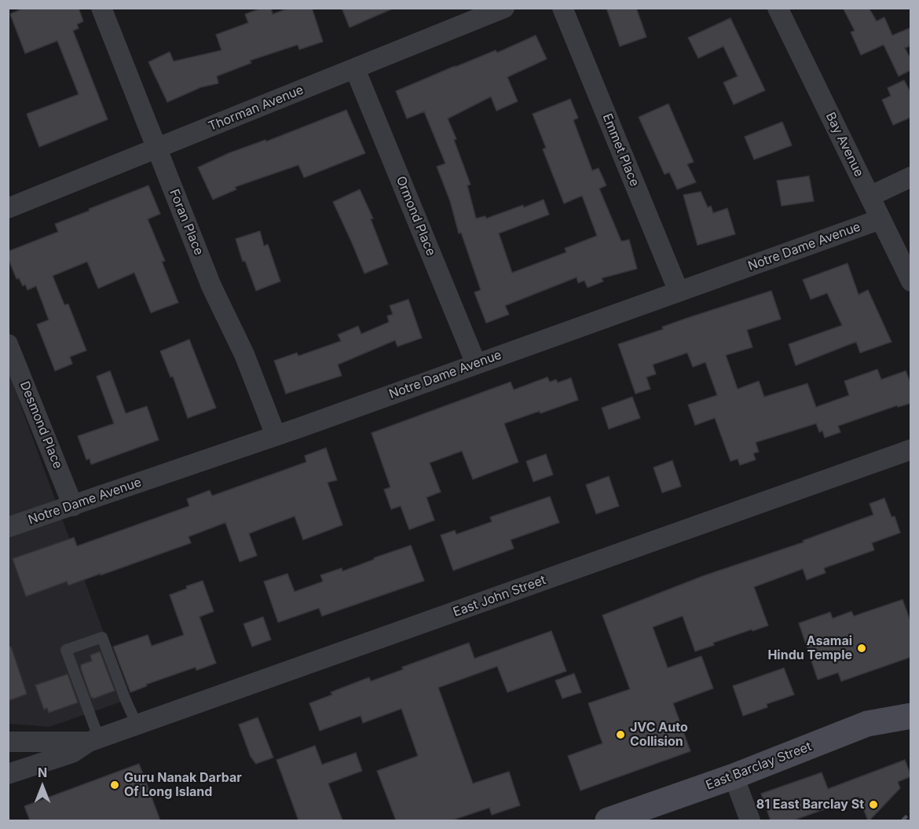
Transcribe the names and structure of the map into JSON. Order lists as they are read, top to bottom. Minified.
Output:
{"streets":{"main road":["East Barclay Street"],"street":["Thorman Avenue","Bay Avenue","Emmet Place","Ormond Place","Foran Place","Notre Dame Avenue","Desmond Place","East John Street"]},"crossings":[["Thorman Avenue","Ormond Place"],["Thorman Avenue","Foran Place"],["Bay Avenue","Notre Dame Avenue"],["Emmet Place","Notre Dame Avenue"],["Ormond Place","Notre Dame Avenue"],["Foran Place","Notre Dame Avenue"],["Notre Dame Avenue","Desmond Place"]],"places":["Asamai Hindu Temple","JVC Auto Collision","Guru Nanak Darbar Of Long Island","81 East Barclay St"],"north":"top"}
